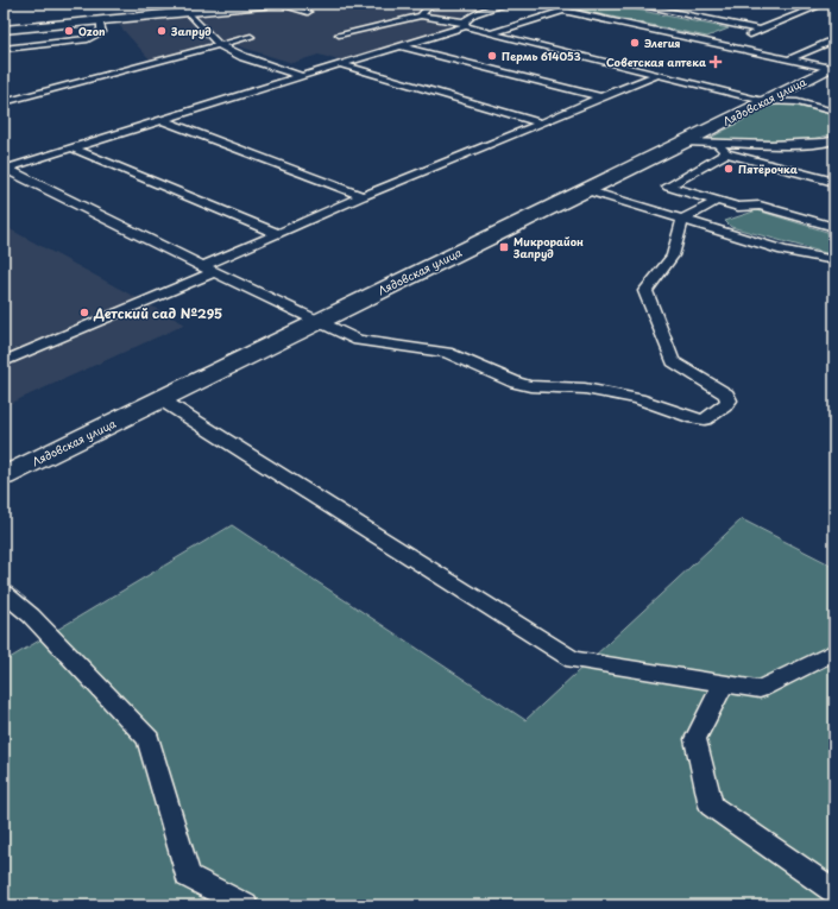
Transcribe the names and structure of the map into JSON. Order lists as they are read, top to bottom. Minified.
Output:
{"streets":{"main road":["Лядовская улица"]},"places":{"other":["Ozon","Запруд","Элегия","Пермь 614053","Пятёрочка","Детский сад №295"],"health":["Советская аптека"],"transit":["Микрорайон Запруд"]}}
